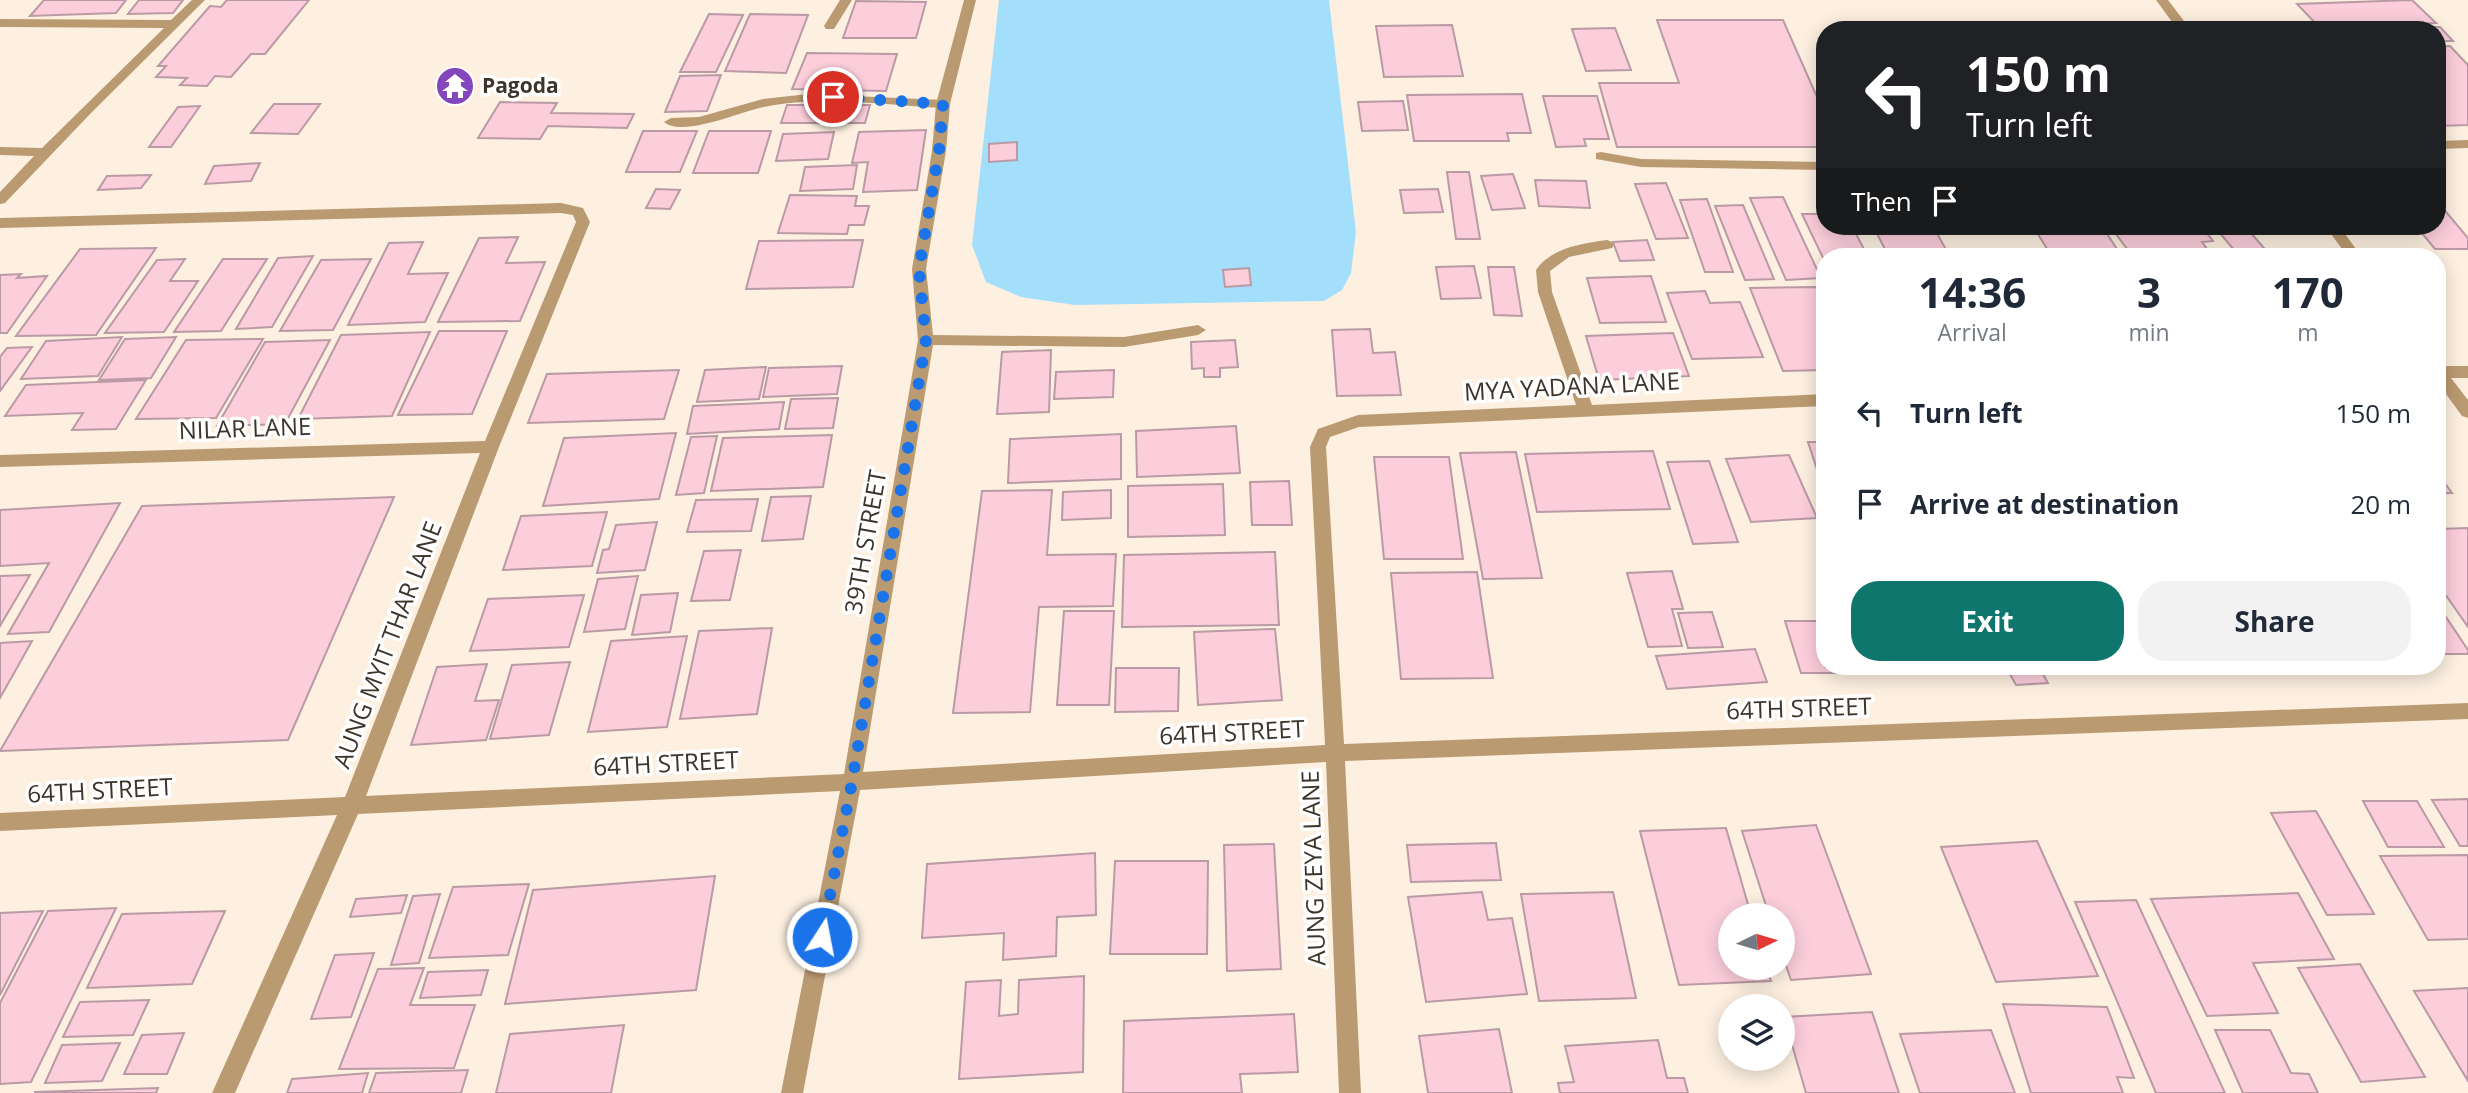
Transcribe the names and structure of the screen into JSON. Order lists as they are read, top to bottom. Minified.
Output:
{"streets":{"street":["MYA YADANA LANE","NILAR LANE","39TH STREET","AUNG MYIT THAR LANE","64TH STREET","AUNG ZEYA LANE"]},"crossings":[["MYA YADANA LANE","AUNG ZEYA LANE"],["NILAR LANE","AUNG MYIT THAR LANE"],["39TH STREET","64TH STREET"],["AUNG MYIT THAR LANE","64TH STREET"],["64TH STREET","AUNG ZEYA LANE"]],"places":{"temple":["Pagoda"]},"north":"right","page":{"turn":["150 m","Turn left"],"then":"Then","eta":["14:36","Arrival","3","min","170","m"],"list":[{"name":"Turn left","value":"150 m"},{"name":"Arrive at destination","value":"20 m"}],"buttons":["Exit","Share"]}}
